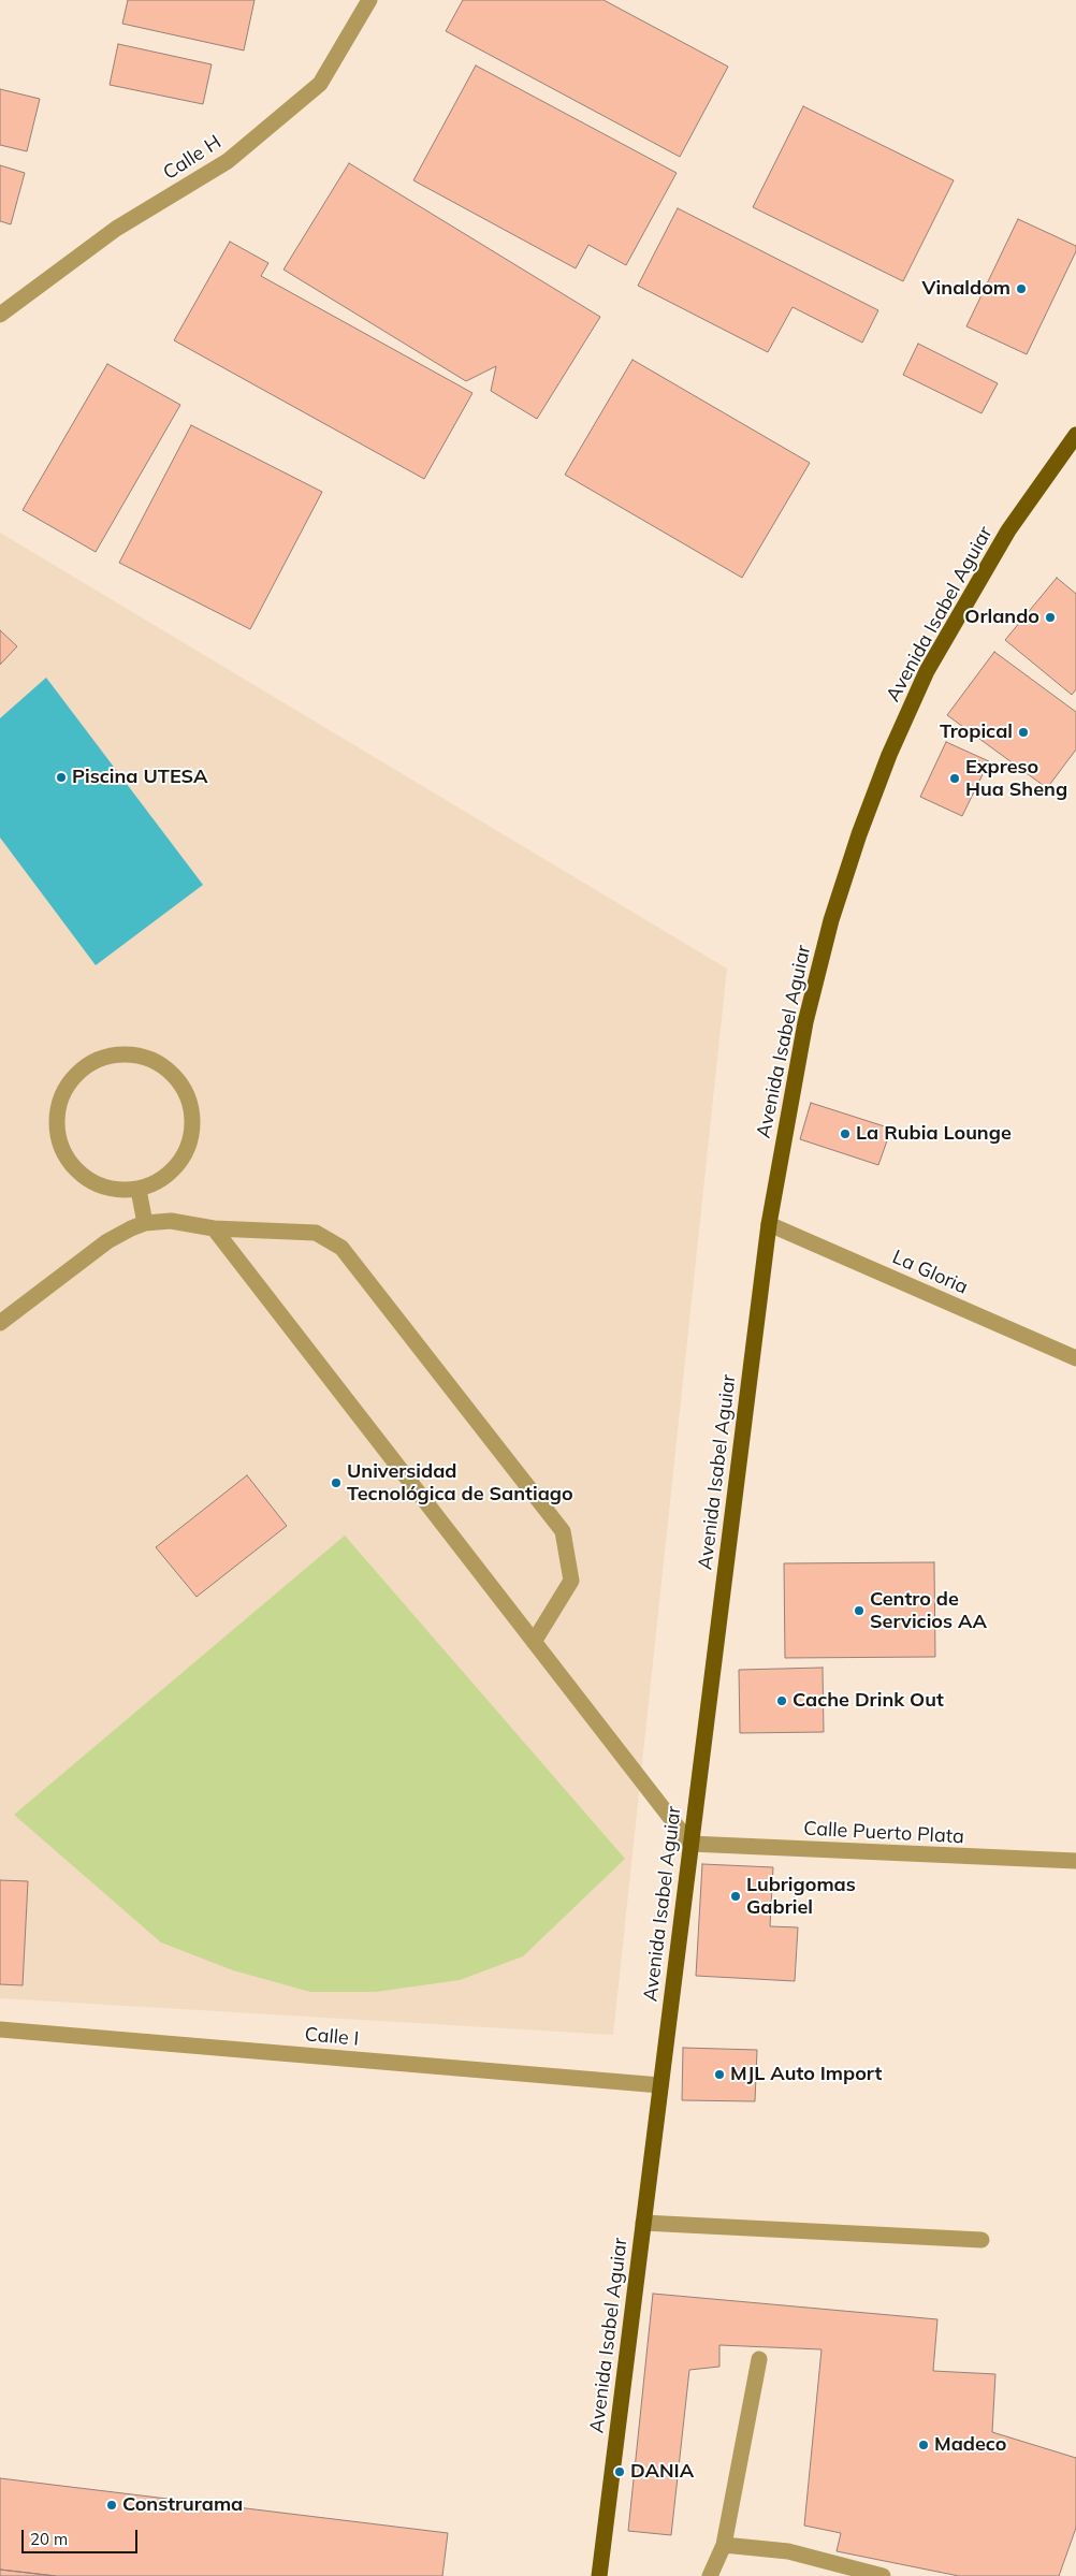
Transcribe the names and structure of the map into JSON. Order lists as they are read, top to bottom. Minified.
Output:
{"streets":{"main road":["Avenida Isabel Aguiar"],"street":["Calle H","La Gloria","Calle Puerto Plata","Calle I"]},"crossings":[["Avenida Isabel Aguiar","La Gloria"],["Avenida Isabel Aguiar","Calle Puerto Plata"],["Avenida Isabel Aguiar","Calle I"]],"places":["Vinaldom","Orlando","Tropical","Piscina UTESA","Expreso Hua Sheng","La Rubia Lounge","Universidad Tecnológica de Santiago","Centro de Servicios AA","Cache Drink Out","Lubrigomas Gabriel","MJL Auto Import","Madeco","DANIA","Construrama"],"scale_bar":"20 m"}
